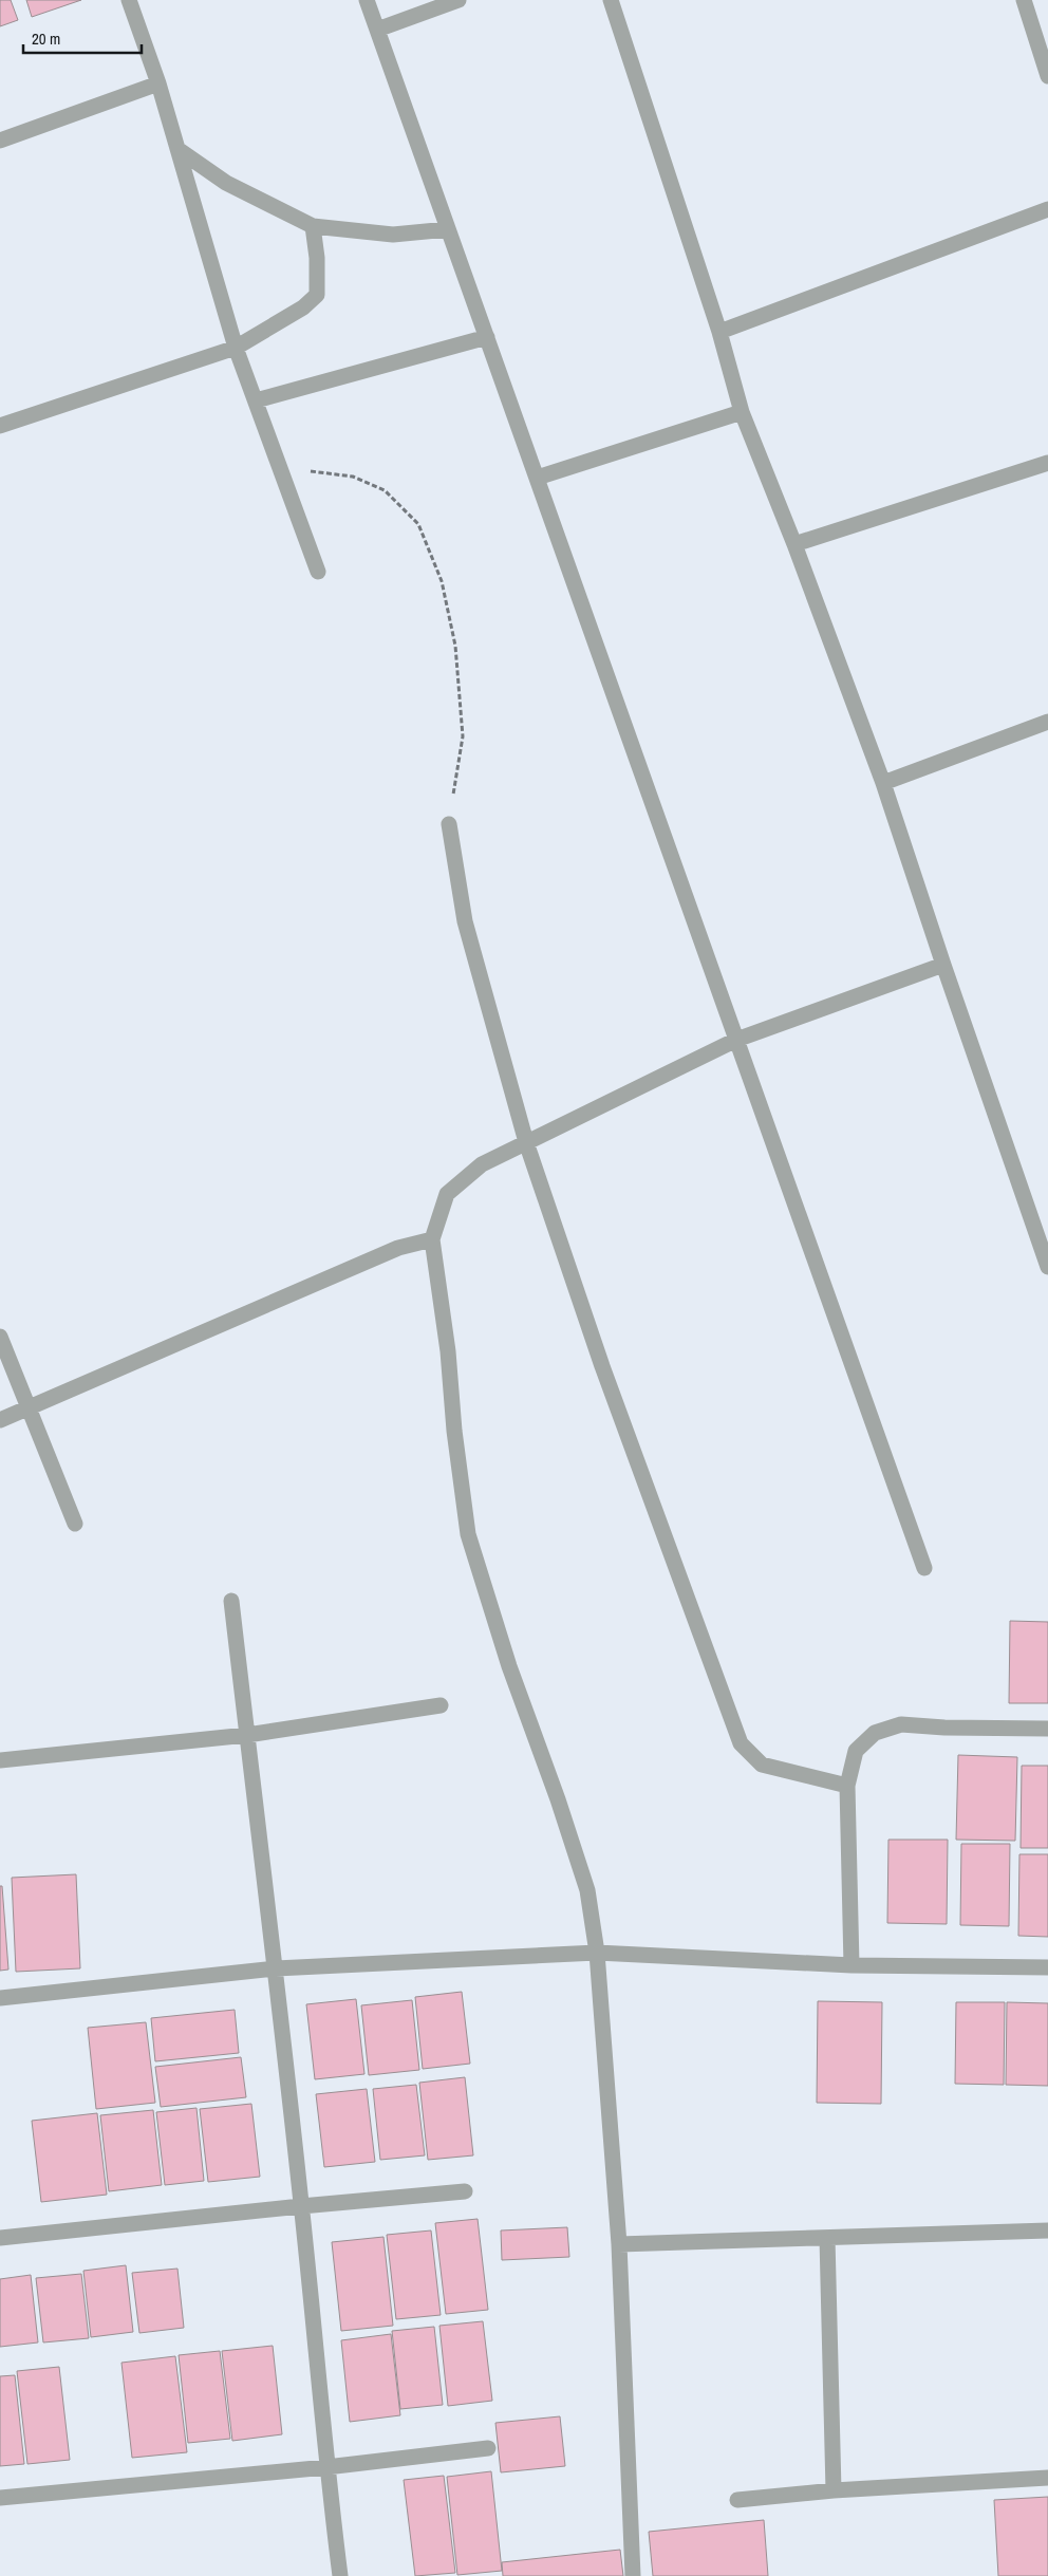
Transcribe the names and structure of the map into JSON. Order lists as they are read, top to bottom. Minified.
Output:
{"scale_bar":"20 m"}
